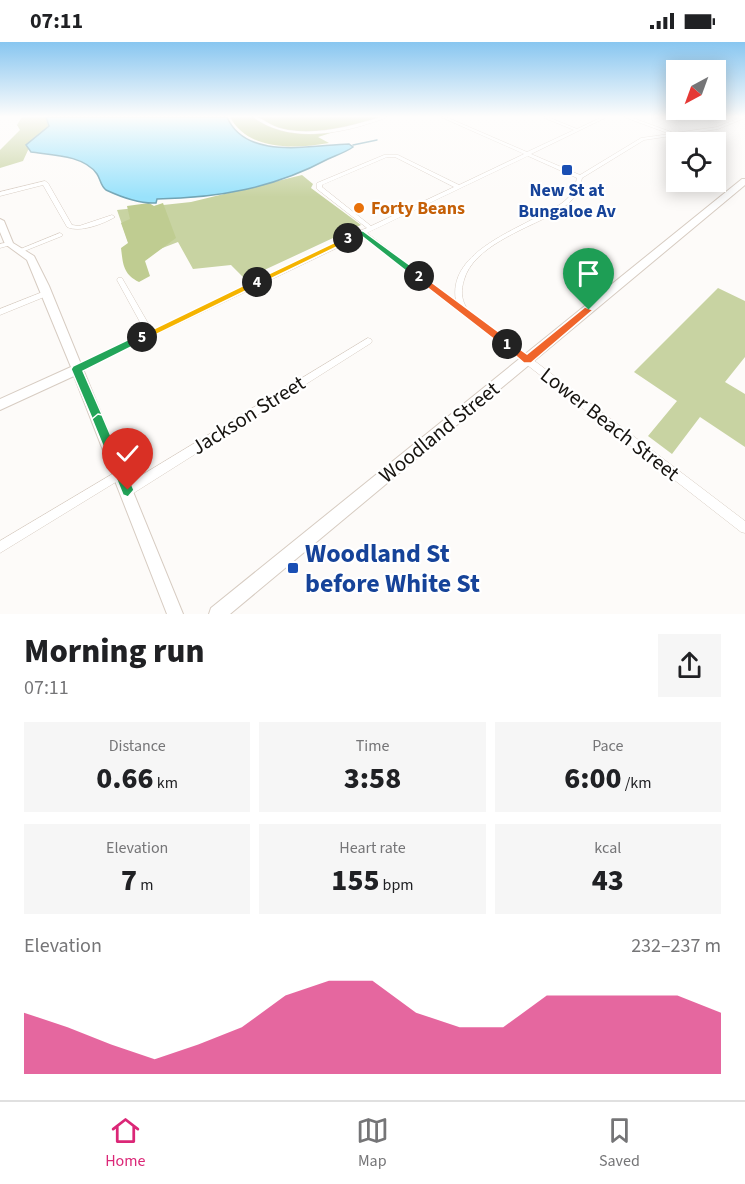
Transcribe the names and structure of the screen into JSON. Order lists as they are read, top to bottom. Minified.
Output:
{"streets":{"street":["Jackson Street","Lower Beach Street","Woodland Street"]},"crossings":[["Lower Beach Street","Woodland Street"]],"places":{"transit":["New St at Bungaloe Av","Woodland St before White St"],"other":["Forty Beans"]},"north":"bottom left","page":{"status":"07:11","pins":["3","2","4","5","1"],"heading":["Morning run","07:11"],"stats":[["Distance","0.66 km"],["Time","3:58"],["Pace","6:00 /km"],["Elevation","7 m"],["Heart rate","155 bpm"],["kcal","43"]],"chart":["Elevation","232–237 m"],"tabs":["Home","Map","Saved"]}}
